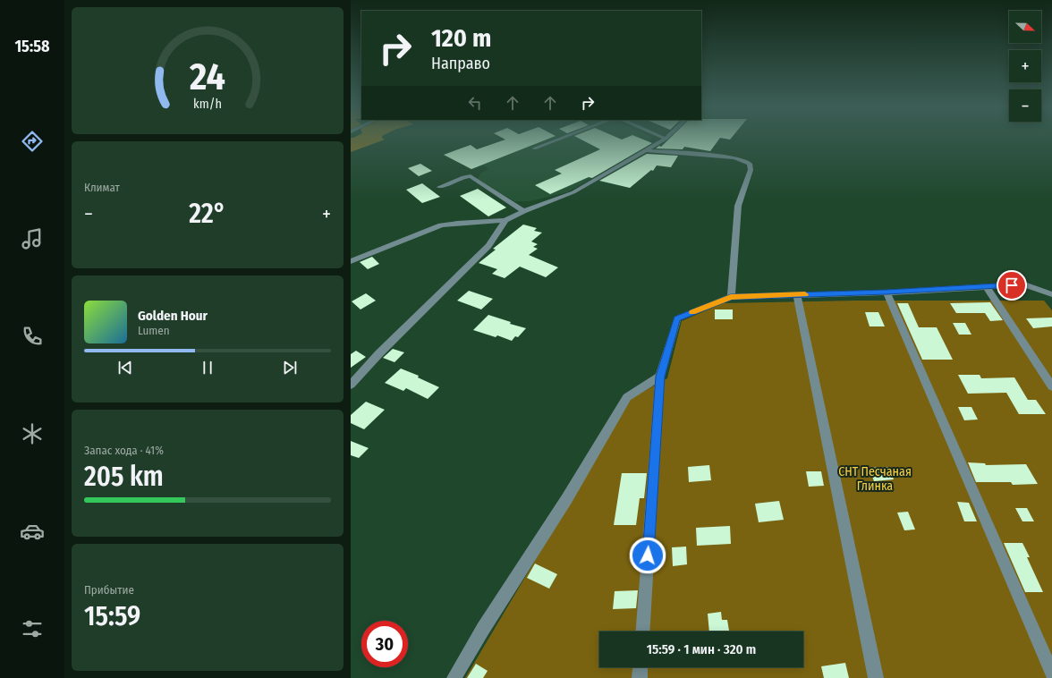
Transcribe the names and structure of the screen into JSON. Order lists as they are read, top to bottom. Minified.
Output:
{"parks":["СНТ Песчаная Глинка"],"north":"right","page":{"tabs":"15:58","map_buttons":["+","−"],"turn":["120 m","Направо"],"tile":["Климат",["Запас хода · 41%","205 km"],["Прибытие","15:59"]],"heat":["−","22°","+"],"song":["Golden Hour","Lumen"],"limit":"30","trip":"15:59 · 1 мин · 320 m","gauge":["24","km/h"]}}
